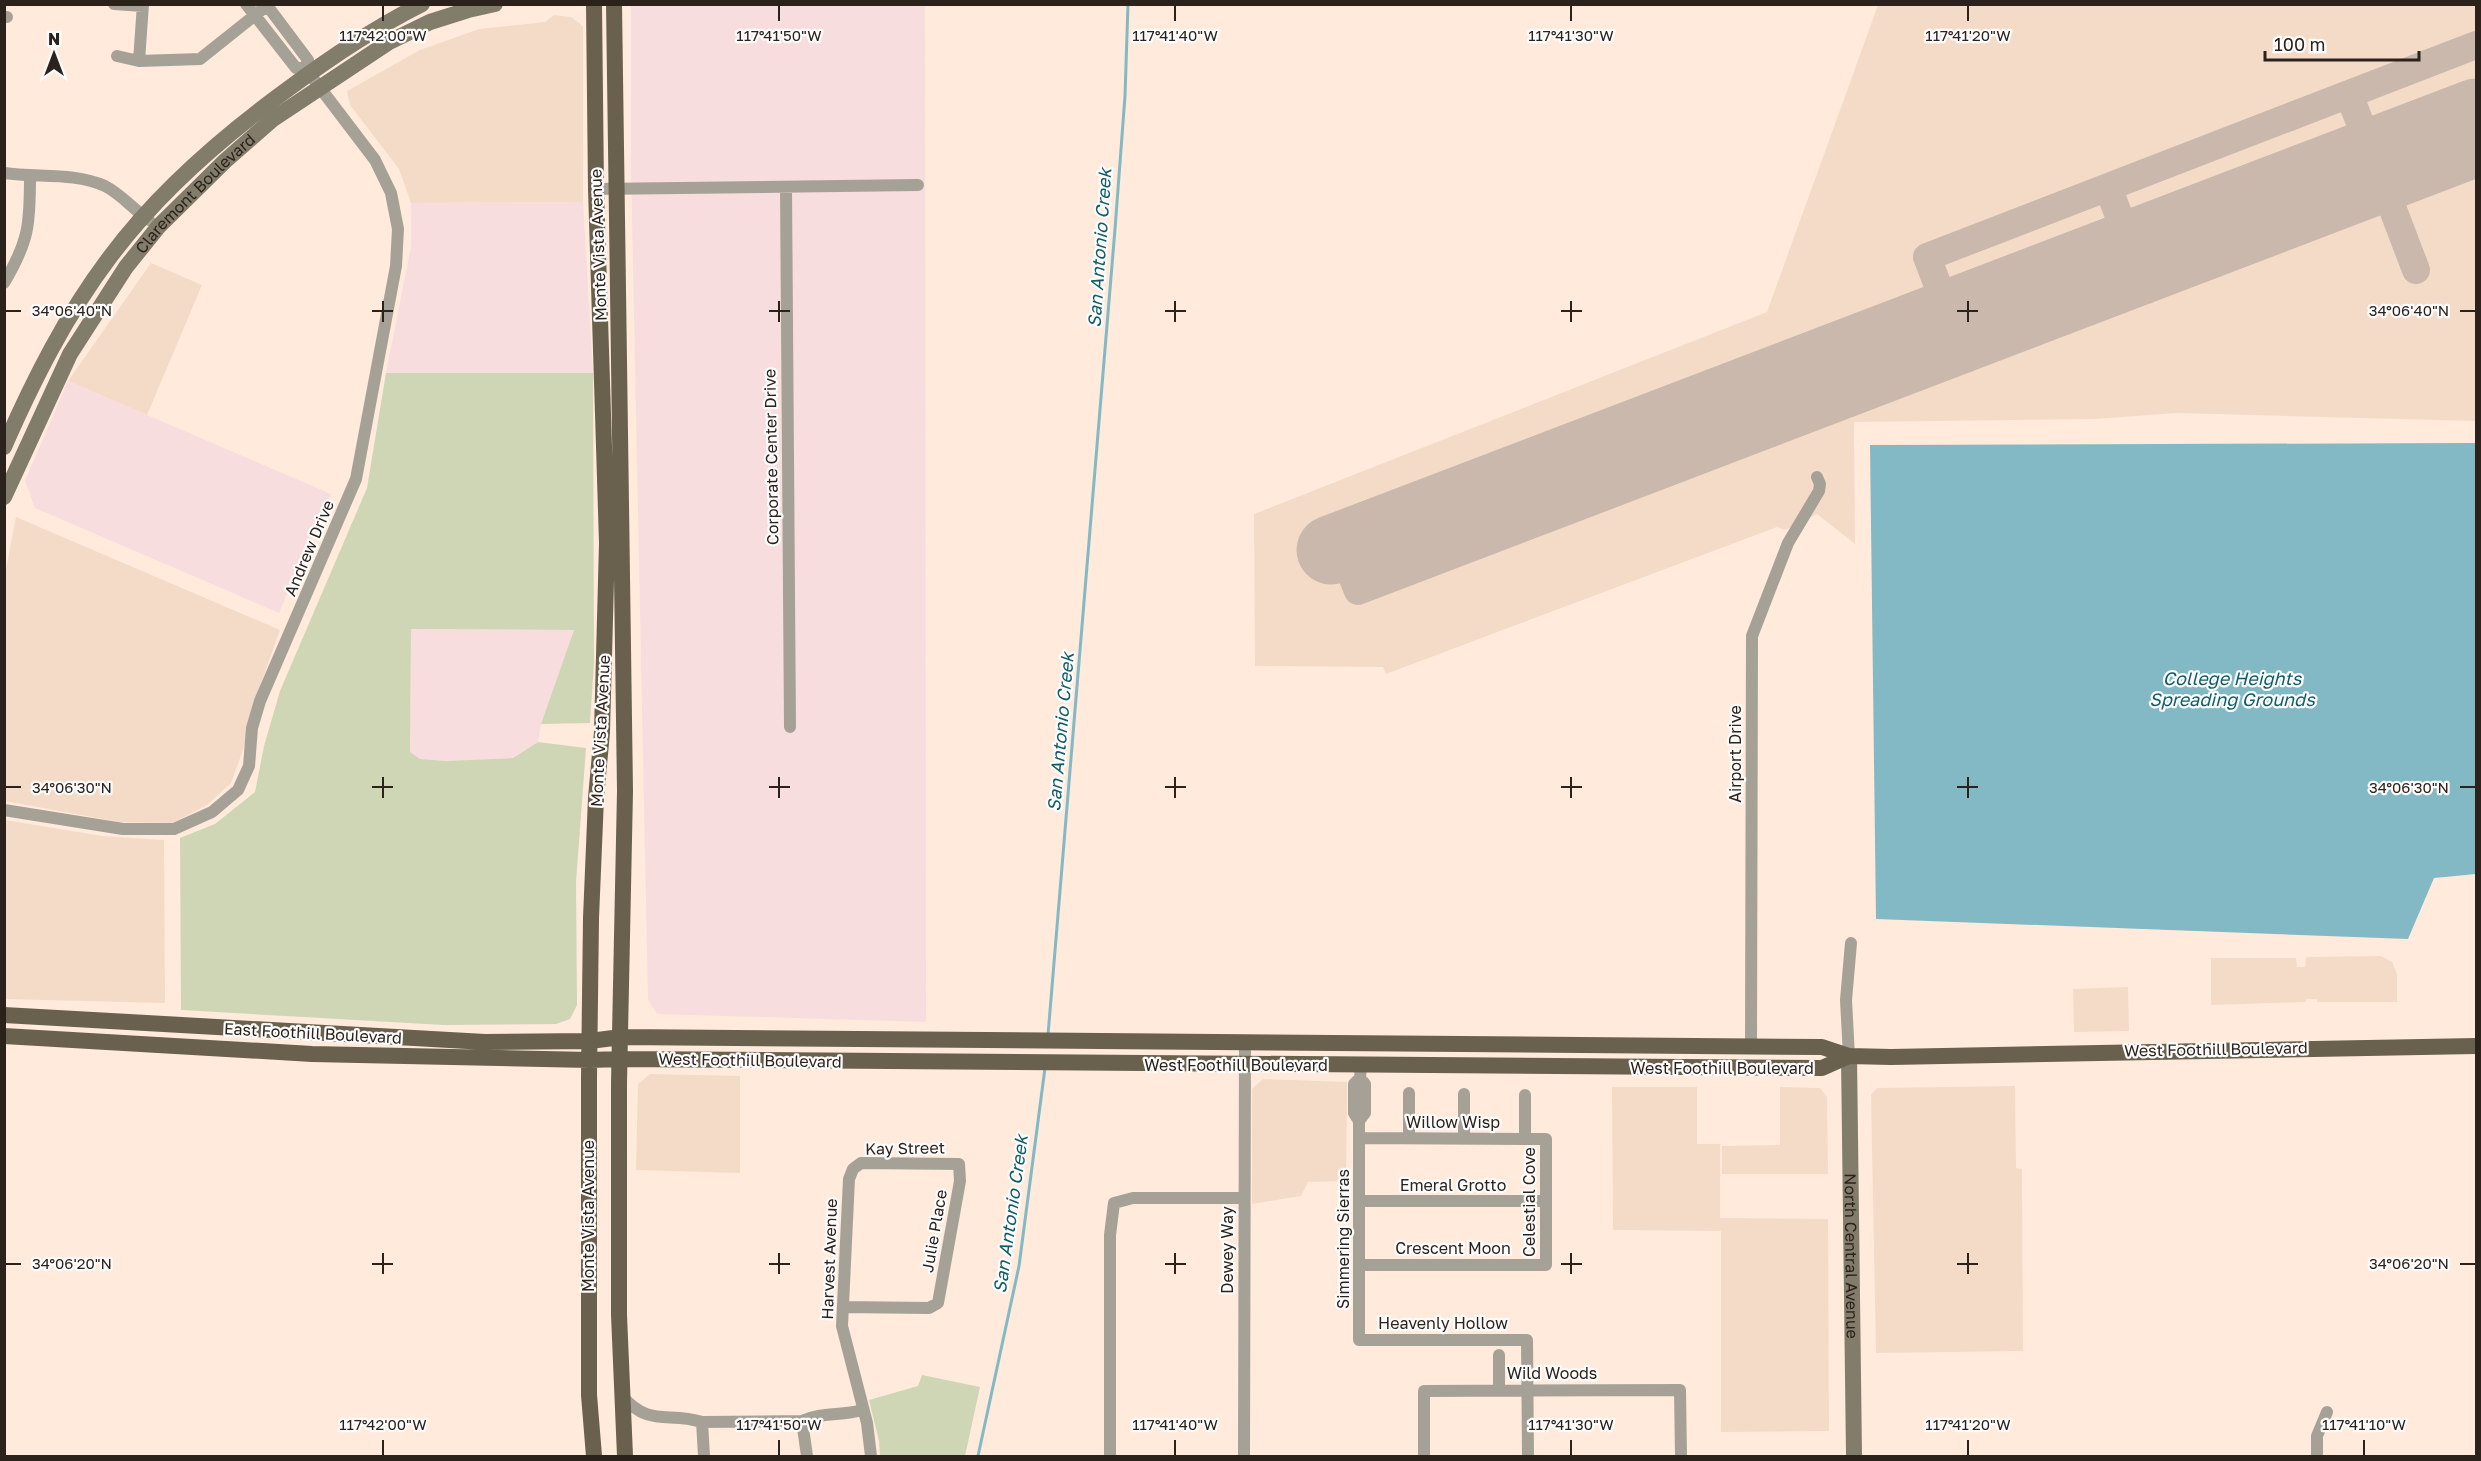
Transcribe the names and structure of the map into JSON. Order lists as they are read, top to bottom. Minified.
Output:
{"streets":{"main road":["Claremont Boulevard","Monte Vista Avenue","East Foothill Boulevard","West Foothill Boulevard","North Central Avenue"],"street":["Corporate Center Drive","Andrew Drive","Airport Drive","Willow Wisp","Kay Street","Emeral Grotto","Celestial Cove","Julie Place","Simmering Sierras","Crescent Moon","Dewey Way","Harvest Avenue","Heavenly Hollow","Wild Woods"]},"crossings":[["Claremont Boulevard","Andrew Drive"],["Monte Vista Avenue","East Foothill Boulevard"],["Monte Vista Avenue","West Foothill Boulevard"],["Airport Drive","West Foothill Boulevard"],["East Foothill Boulevard","West Foothill Boulevard"],["West Foothill Boulevard","Simmering Sierras"],["West Foothill Boulevard","Dewey Way"],["West Foothill Boulevard","North Central Avenue"],["Willow Wisp","Celestial Cove"],["Willow Wisp","Simmering Sierras"],["Kay Street","Julie Place"],["Kay Street","Harvest Avenue"],["Emeral Grotto","Celestial Cove"],["Emeral Grotto","Simmering Sierras"],["Celestial Cove","Crescent Moon"],["Julie Place","Harvest Avenue"],["Simmering Sierras","Crescent Moon"],["Simmering Sierras","Heavenly Hollow"],["Heavenly Hollow","Wild Woods"]],"water":["San Antonio Creek","College Heights Spreading Grounds"],"scale_bar":"100 m","north":"top","coordinates":["117°42'00\"W","117°41'50\"W","117°41'40\"W","117°41'30\"W","117°41'20\"W","34°06'40\"N","34°06'30\"N","34°06'20\"N","117°41'10\"W"]}
